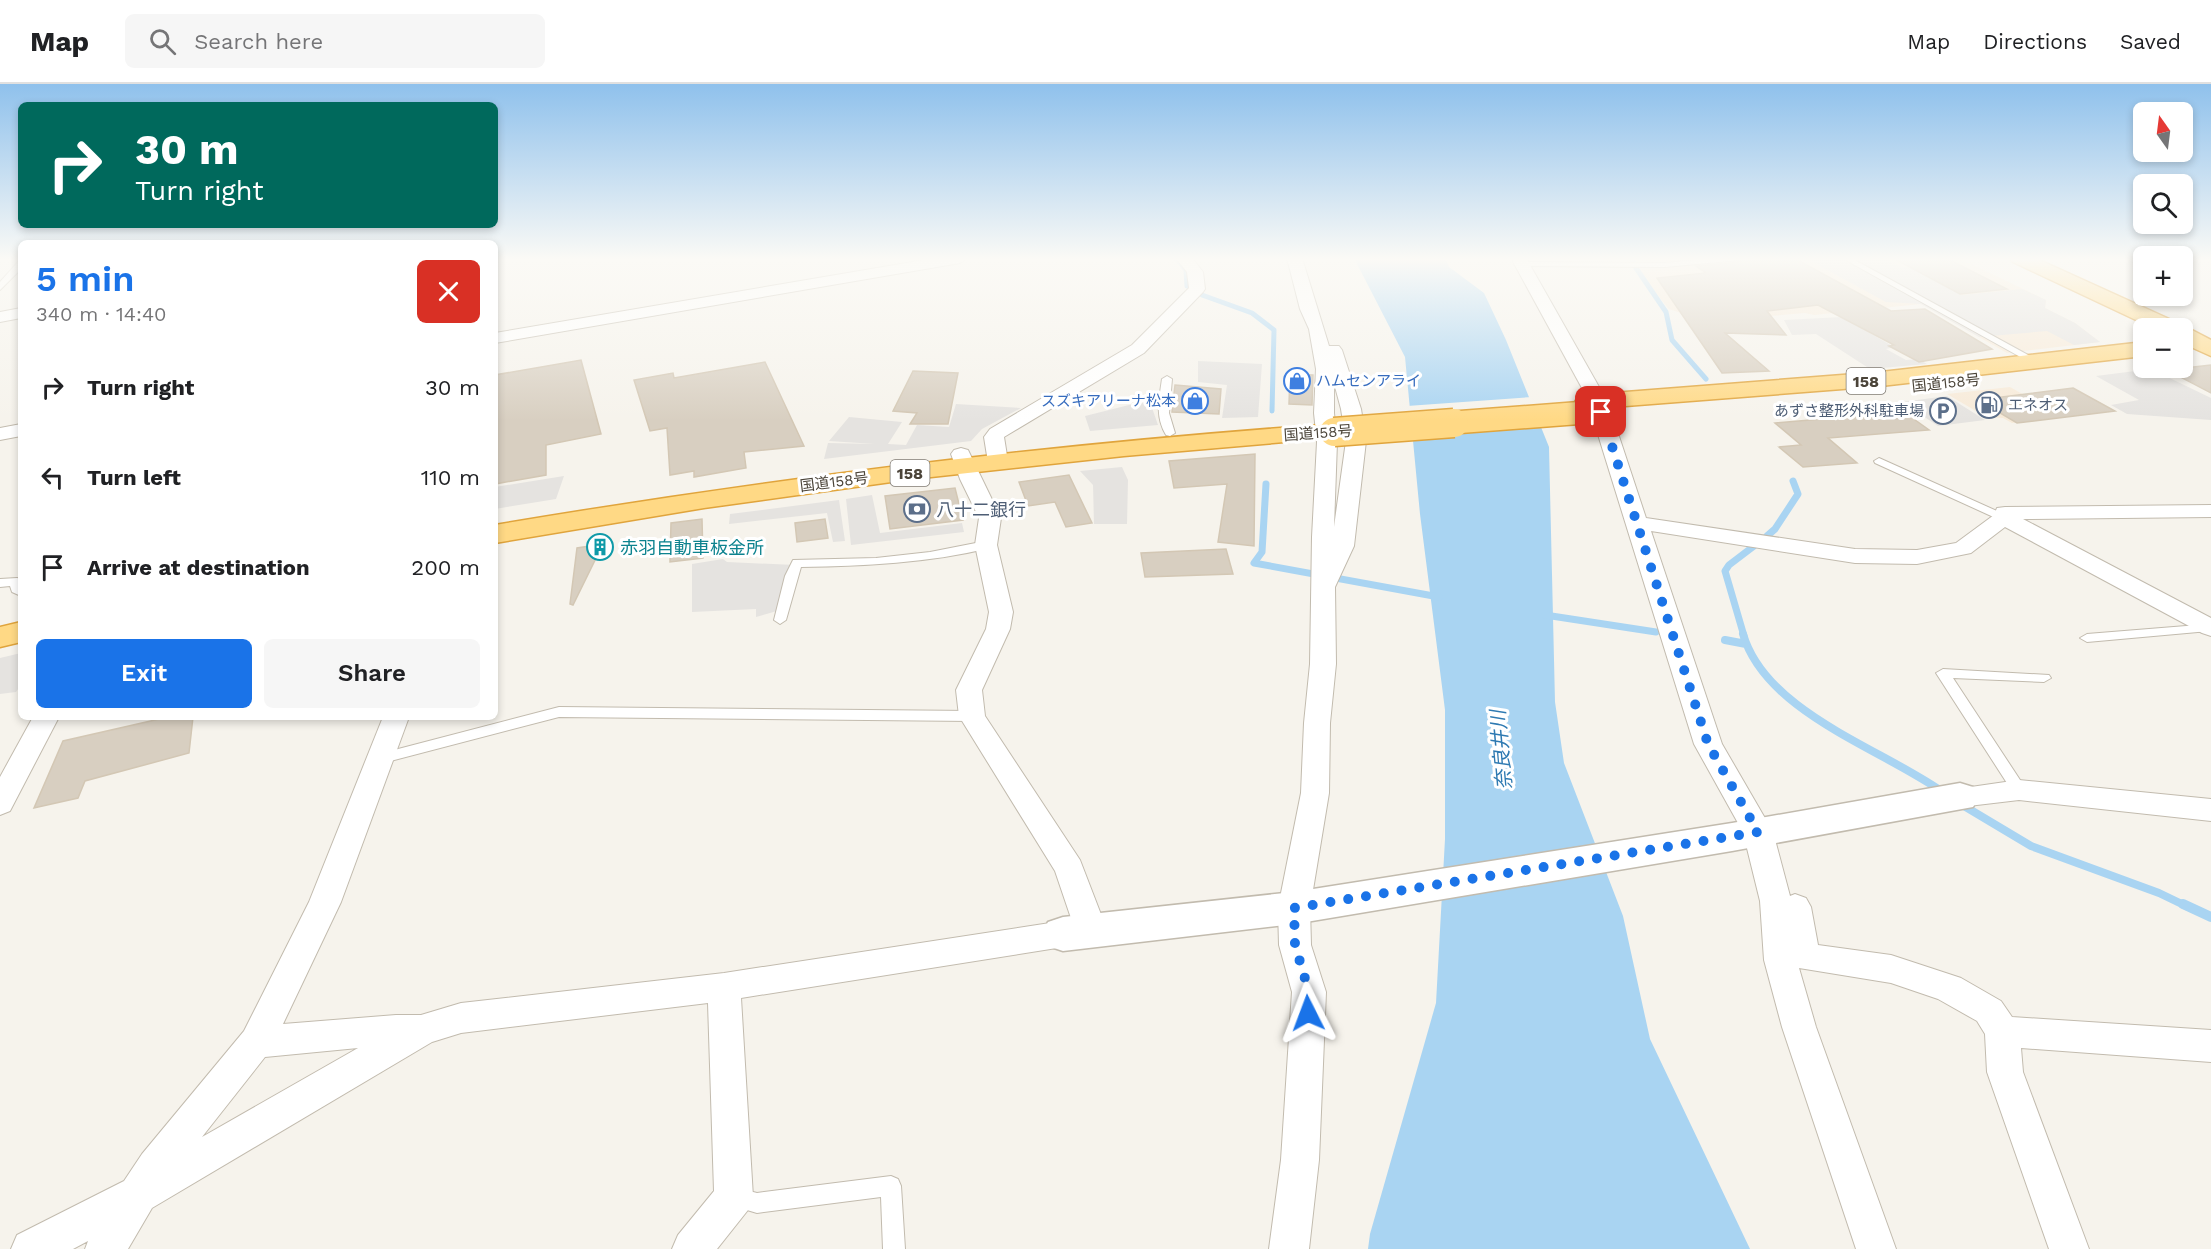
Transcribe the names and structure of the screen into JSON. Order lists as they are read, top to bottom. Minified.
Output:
{"streets":{"highway":["158","国道158号"]},"water":["奈良井川"],"places":{"shop":["ハムセンアライ","スズキアリーナ松本"],"fuel station":["エネオス"],"parking":["あずさ整形外科駐車場"],"bank":["八十二銀行"],"building":["赤羽自動車板金所"]},"north":"top","page":{"header":"Map","search":"Search here","nav":["Map","Directions","Saved"],"map_buttons":["+","−"],"turn":["30 m","Turn right"],"heading":["5 min","340 m · 14:40"],"list":[{"name":"Turn right","value":"30 m"},{"name":"Turn left","value":"110 m"},{"name":"Arrive at destination","value":"200 m"}],"buttons":["Exit","Share"]}}
